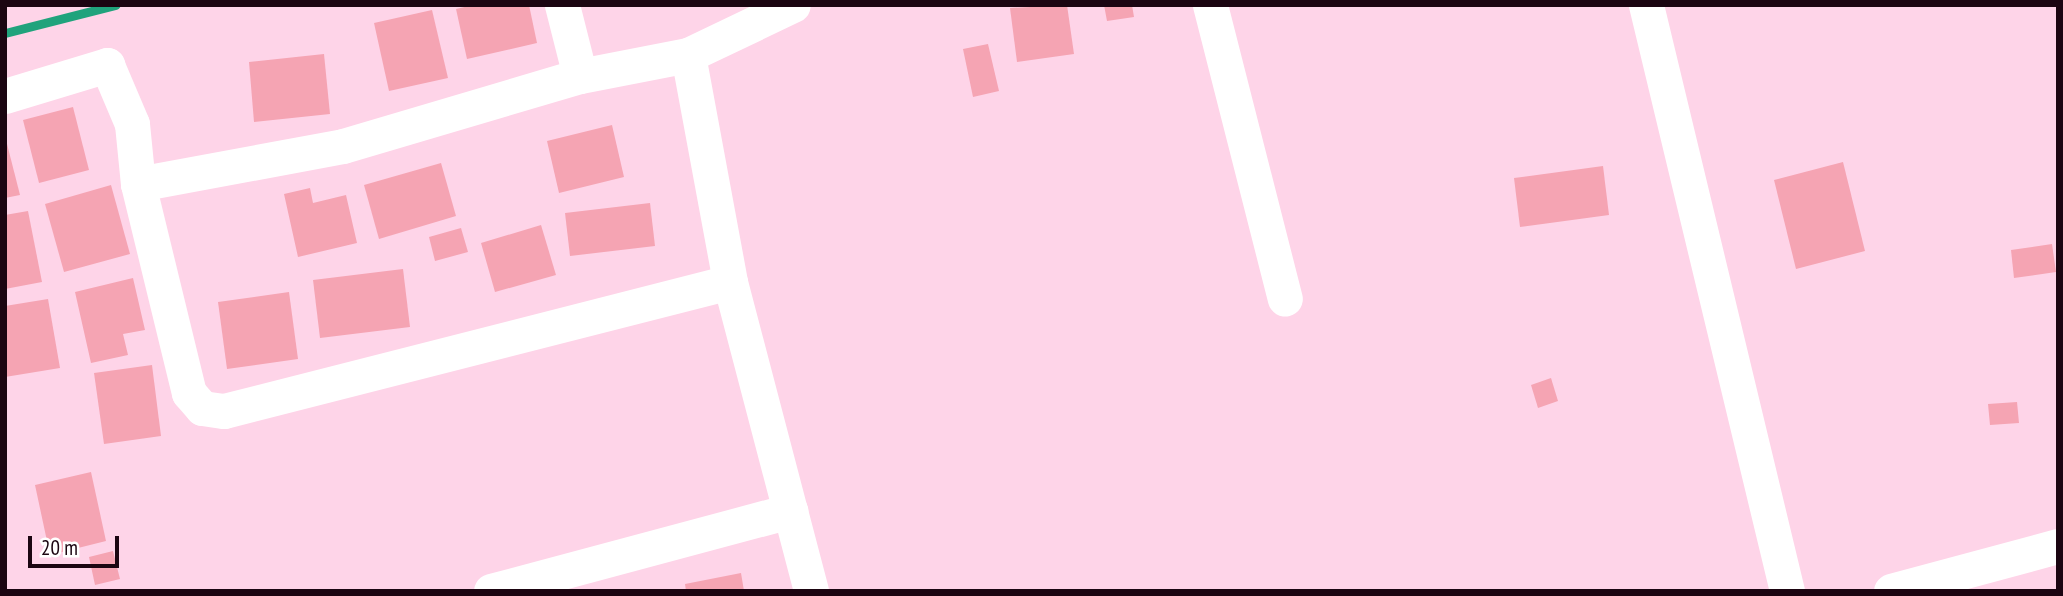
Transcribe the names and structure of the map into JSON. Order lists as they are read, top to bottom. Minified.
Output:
{"scale_bar":"20 m"}
